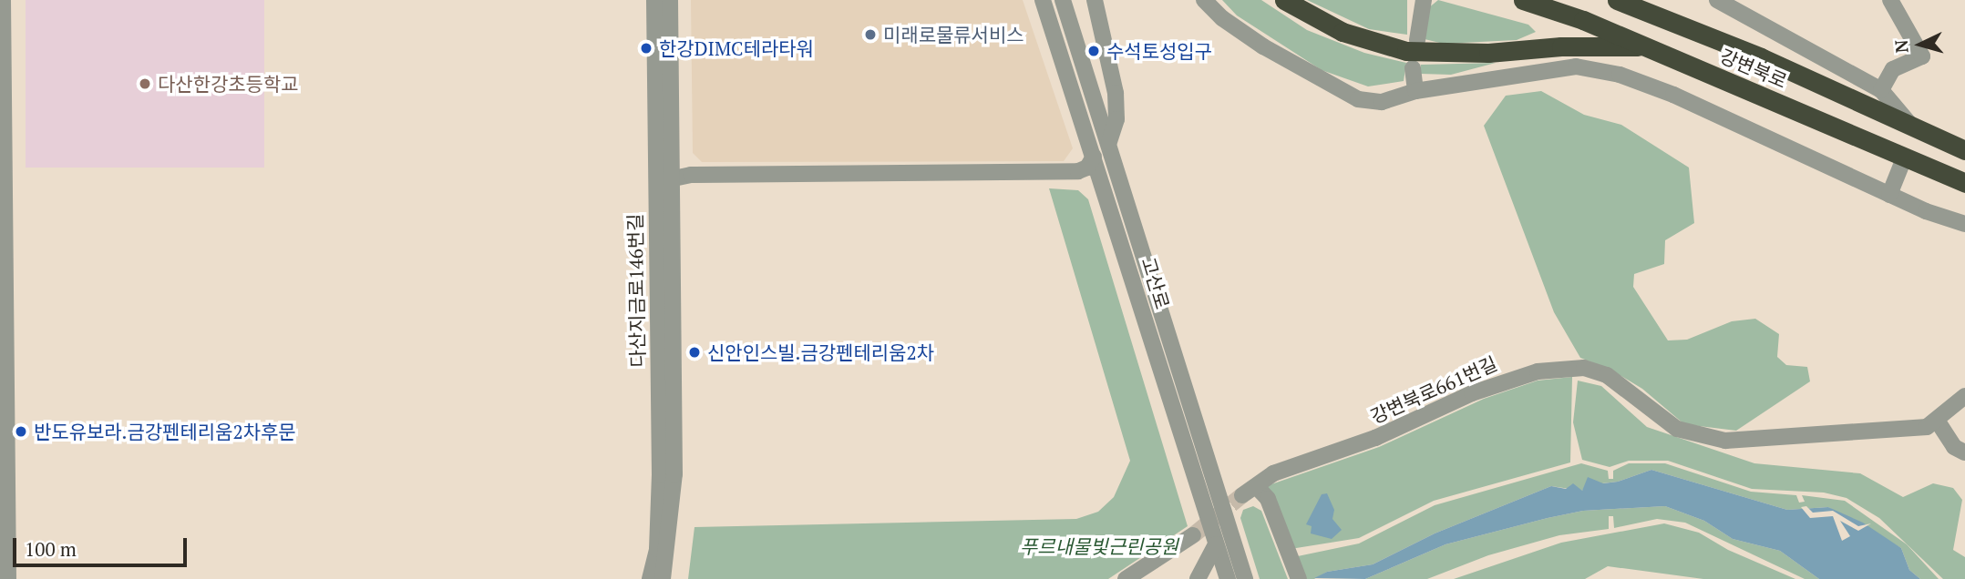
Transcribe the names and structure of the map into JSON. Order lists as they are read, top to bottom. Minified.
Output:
{"streets":{"highway":["강변북로"],"street":["고산로","다산지금로146번길","강변북로661번길"]},"parks":["푸르내물빛근린공원"],"places":["미래로물류서비스","한강DIMC테라타워","수석토성입구","다산한강초등학교","신안인스빌.금강펜테리움2차","반도유보라.금강펜테리움2차후문"],"scale_bar":"100 m","north":"left"}
